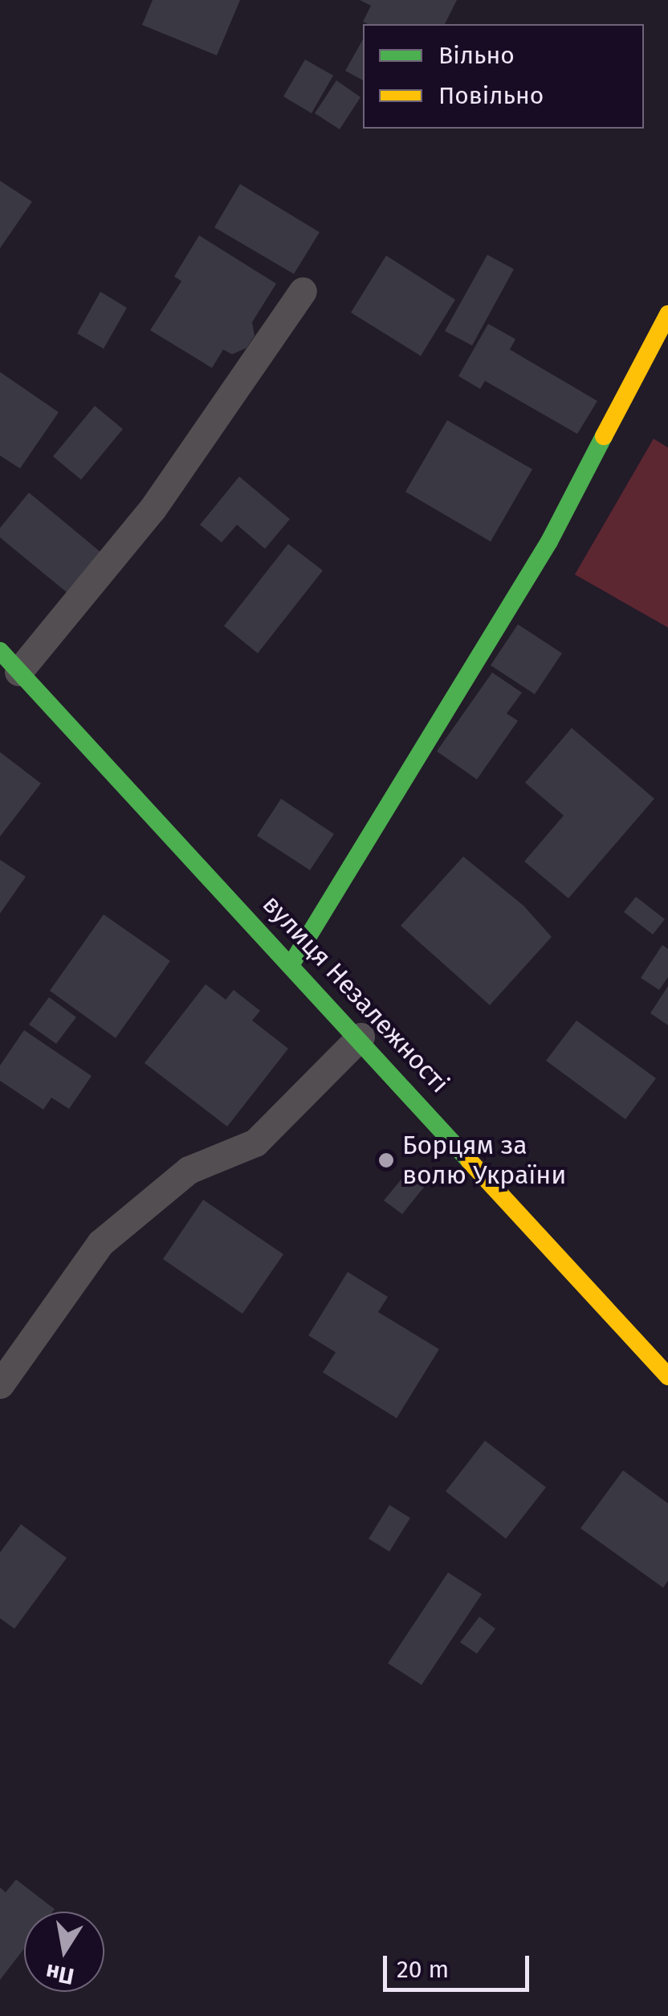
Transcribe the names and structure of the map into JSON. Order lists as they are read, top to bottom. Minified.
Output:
{"streets":{"street":["вулиця Незалежності"]},"places":["Борцям за волю України"],"legend":["Вільно","Повільно"],"scale_bar":"20 m","north":"bottom"}
